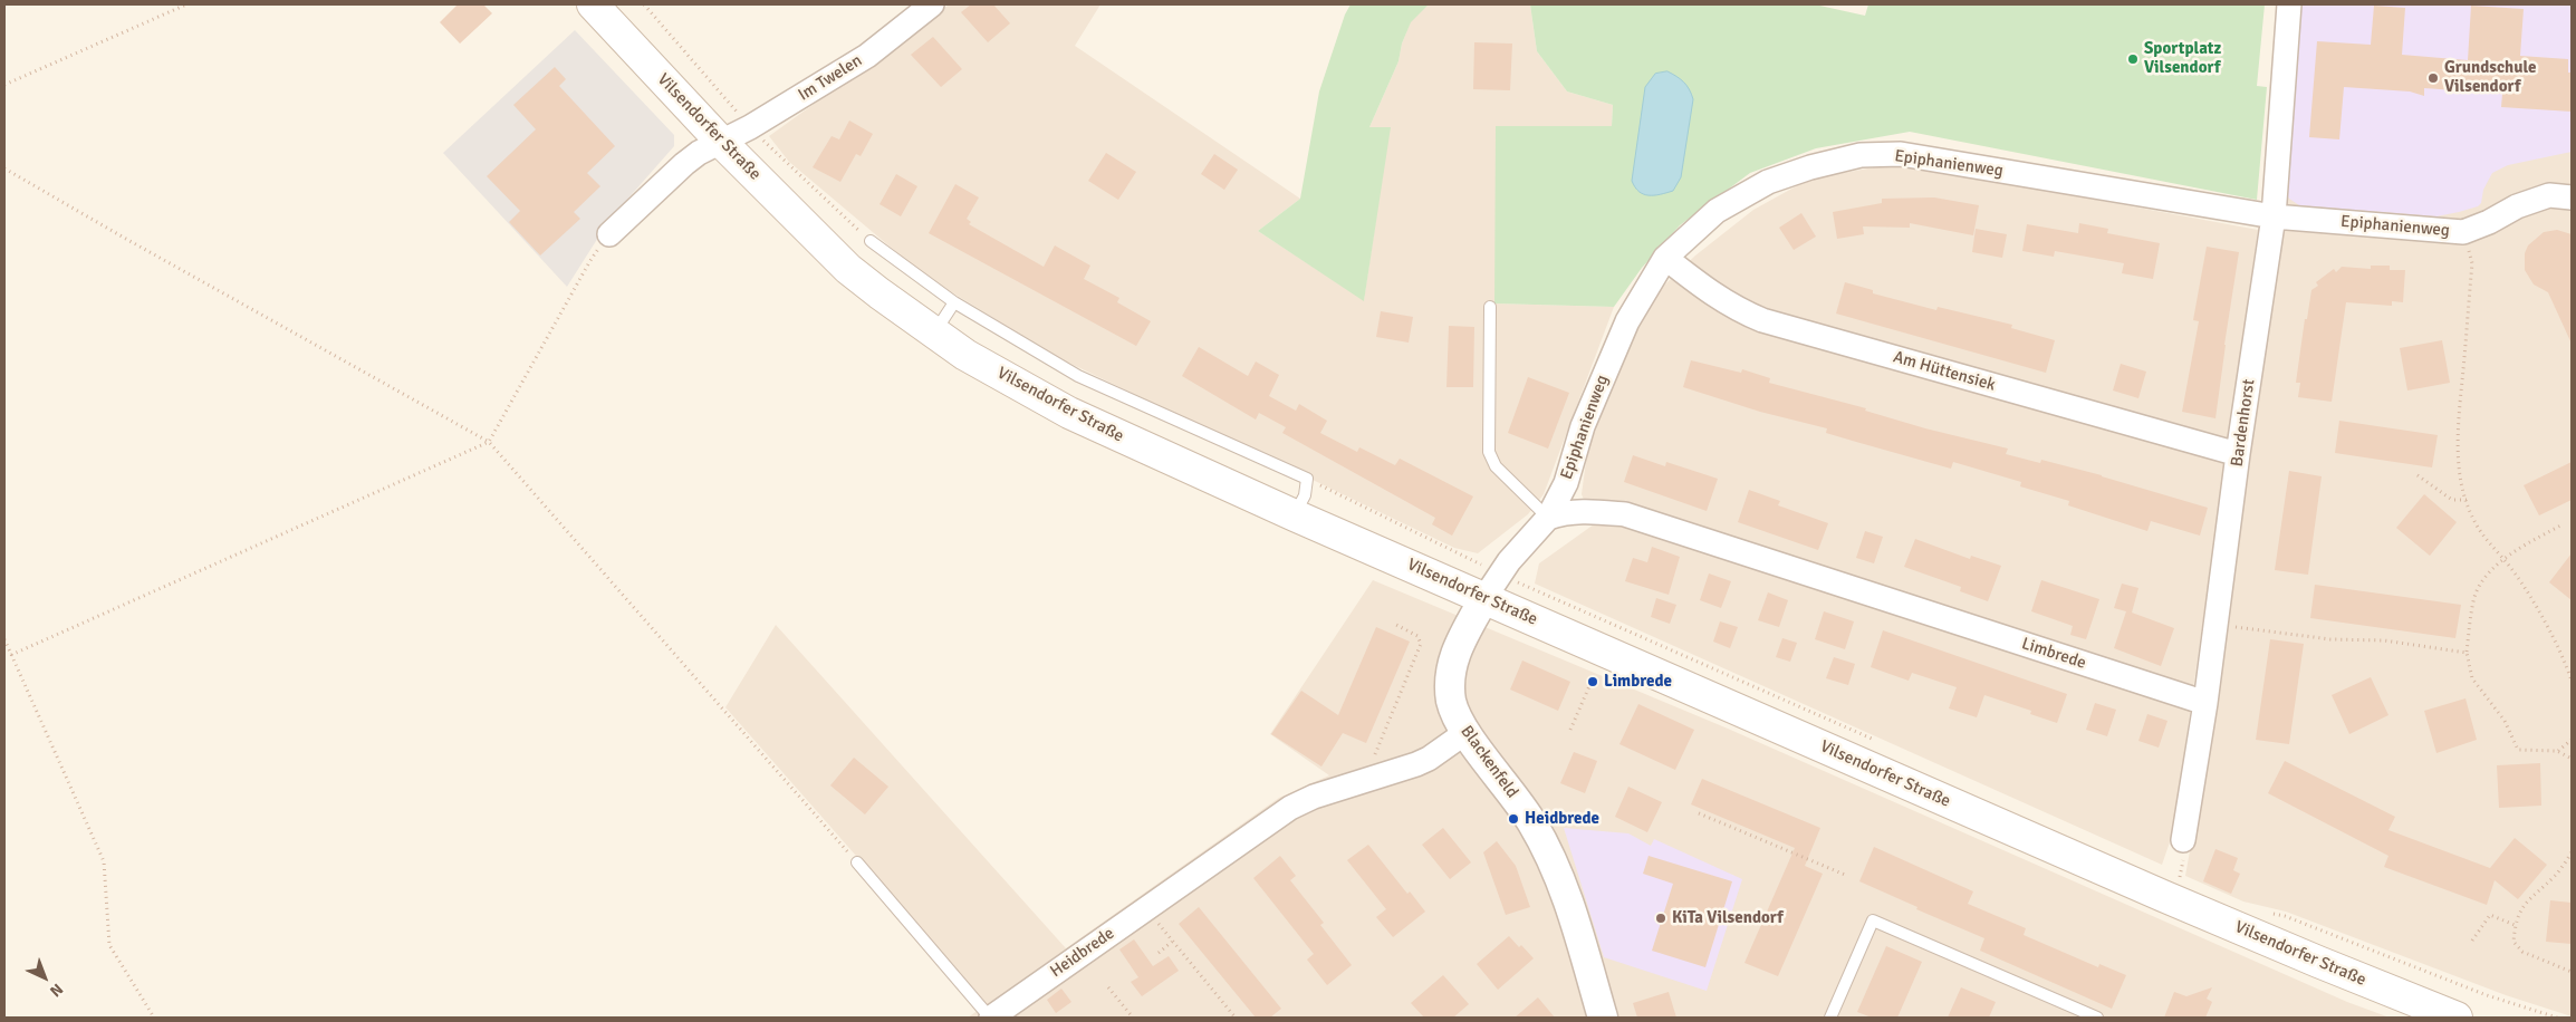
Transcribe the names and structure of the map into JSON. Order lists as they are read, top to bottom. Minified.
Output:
{"streets":{"main road":["Vilsendorfer Straße"],"street":["Im Twelen","Epiphanienweg","Am Hüttensiek","Bardenhorst","Limbrede","Blackenfeld","Heidbrede"]},"crossings":[["Im Twelen","Vilsendorfer Straße"],["Vilsendorfer Straße","Epiphanienweg"],["Vilsendorfer Straße","Blackenfeld"],["Epiphanienweg","Am Hüttensiek"],["Epiphanienweg","Bardenhorst"],["Epiphanienweg","Limbrede"],["Epiphanienweg","Blackenfeld"],["Am Hüttensiek","Bardenhorst"],["Bardenhorst","Limbrede"],["Blackenfeld","Heidbrede"]],"places":["Sportplatz Vilsendorf","Grundschule Vilsendorf","Limbrede","Heidbrede","KiTa Vilsendorf"],"north":"bottom right"}
